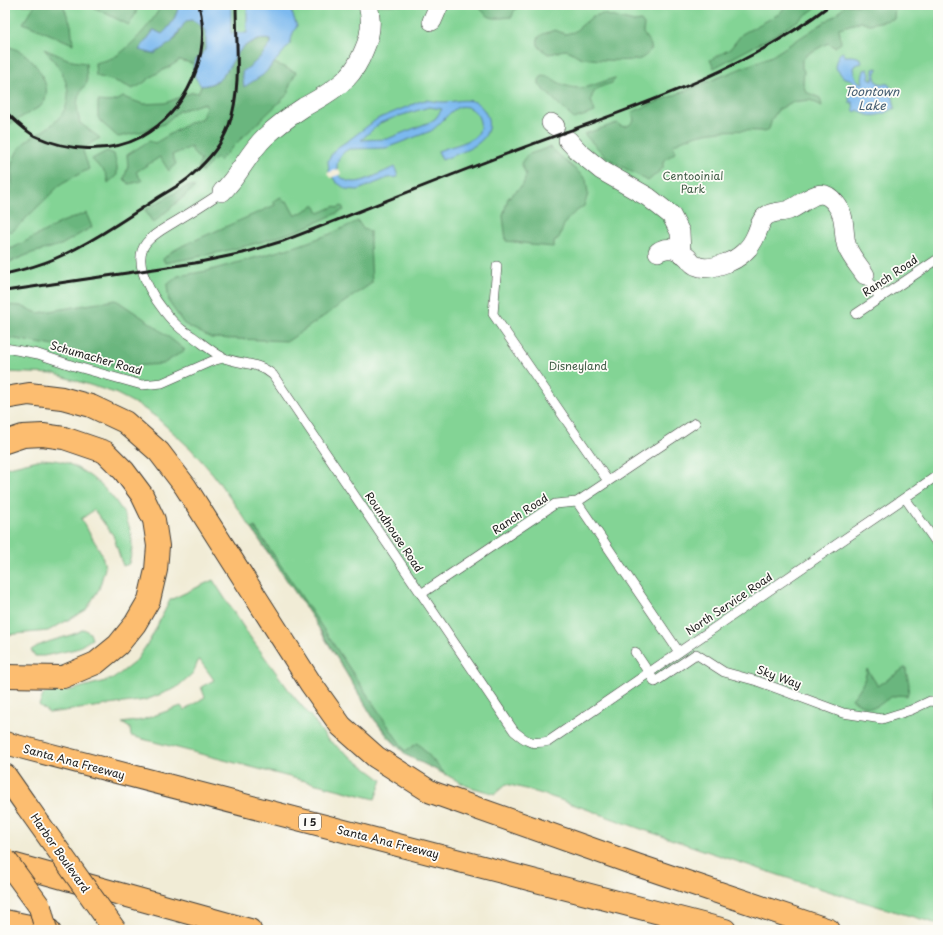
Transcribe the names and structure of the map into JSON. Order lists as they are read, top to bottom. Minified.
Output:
{"streets":{"main road":["Santa Ana Freeway","I 5","Harbor Boulevard"],"lane":["Ranch Road","Schumacher Road","Roundhouse Road","North Service Road","Sky Way"]},"crossings":[["Ranch Road","Roundhouse Road"],["Schumacher Road","Roundhouse Road"],["Roundhouse Road","North Service Road"],["North Service Road","Sky Way"]],"water":["Toontown Lake"],"parks":["Centooinial Park","Disneyland"]}
